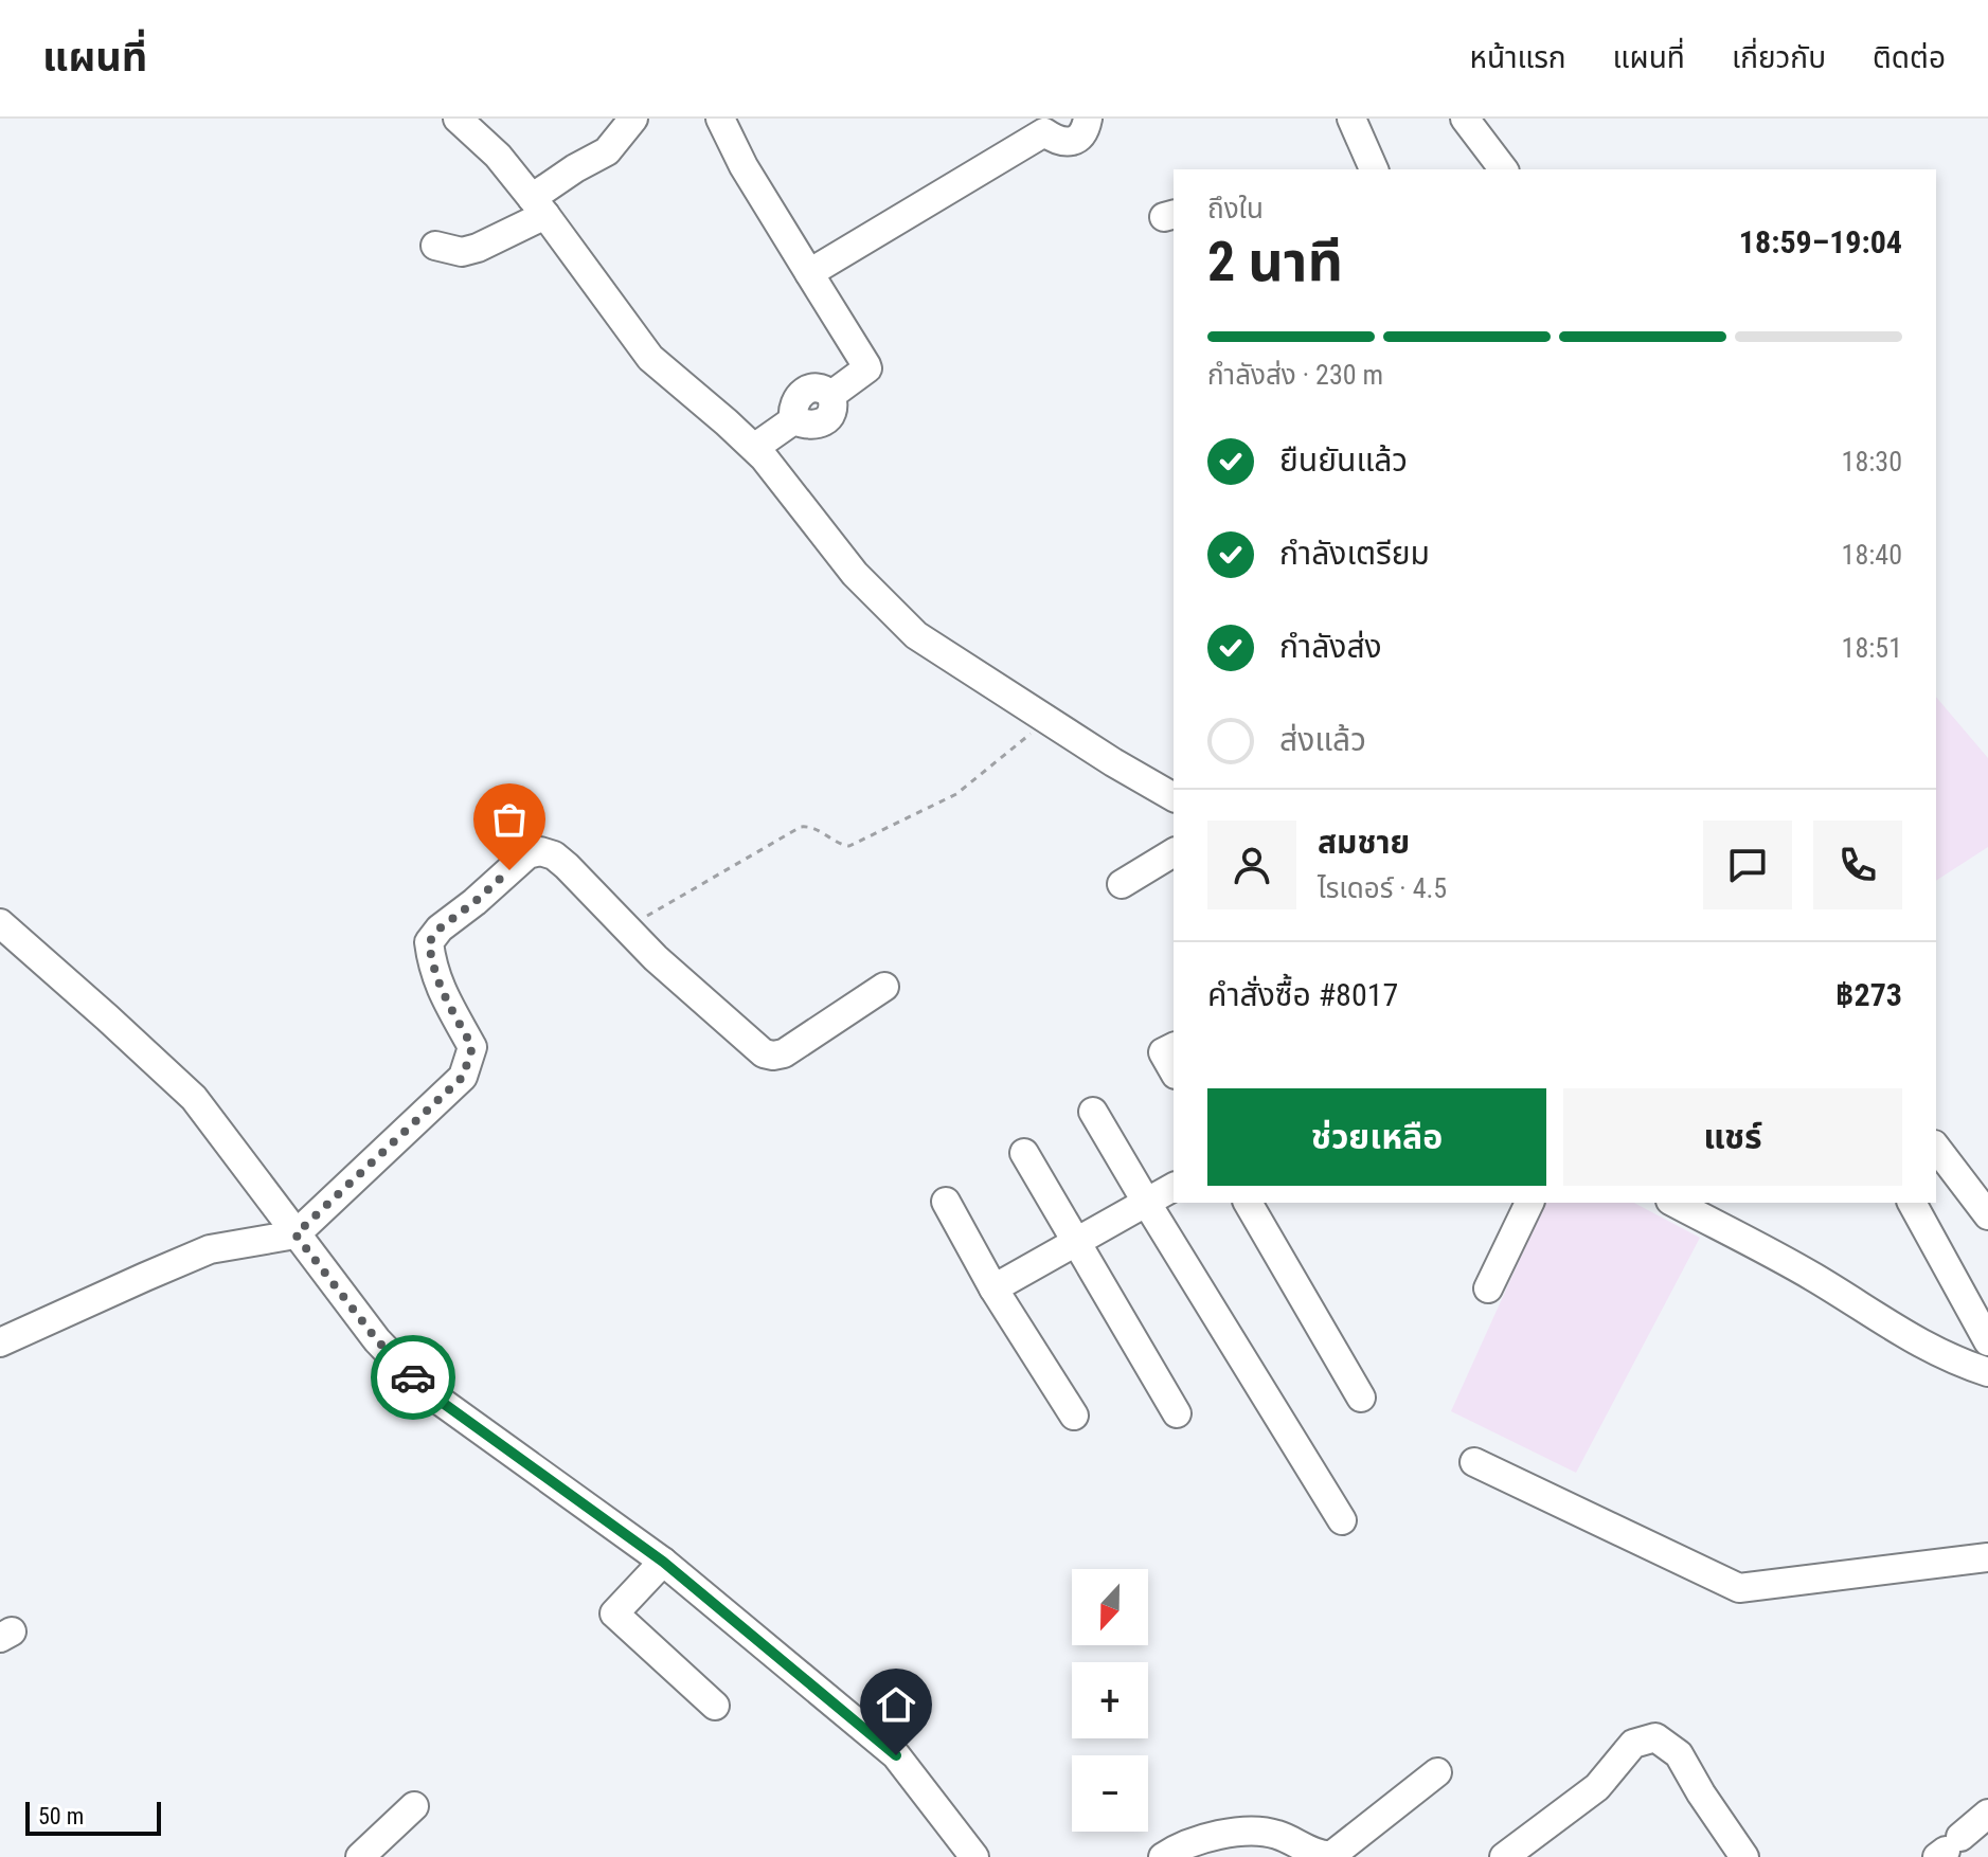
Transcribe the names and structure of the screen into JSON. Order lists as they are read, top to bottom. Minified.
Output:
{"scale_bar":"50 m","north":"bottom","page":{"header":"แผนที่","nav":["หน้าแรก","แผนที่","เกี่ยวกับ","ติดต่อ"],"heading":["2 นาที","ถึงใน","18:59–19:04"],"panel":["สมชาย","ไรเดอร์ · 4.5","คำสั่งซื้อ #8017","฿273"],"bar":"กำลังส่ง · 230 m","list":[["ยืนยันแล้ว","18:30"],["กำลังเตรียม","18:40"],["กำลังส่ง","18:51"],"ส่งแล้ว"],"buttons":["ช่วยเหลือ","แชร์"],"map_buttons":["+","−"],"scale":"50 m"}}
